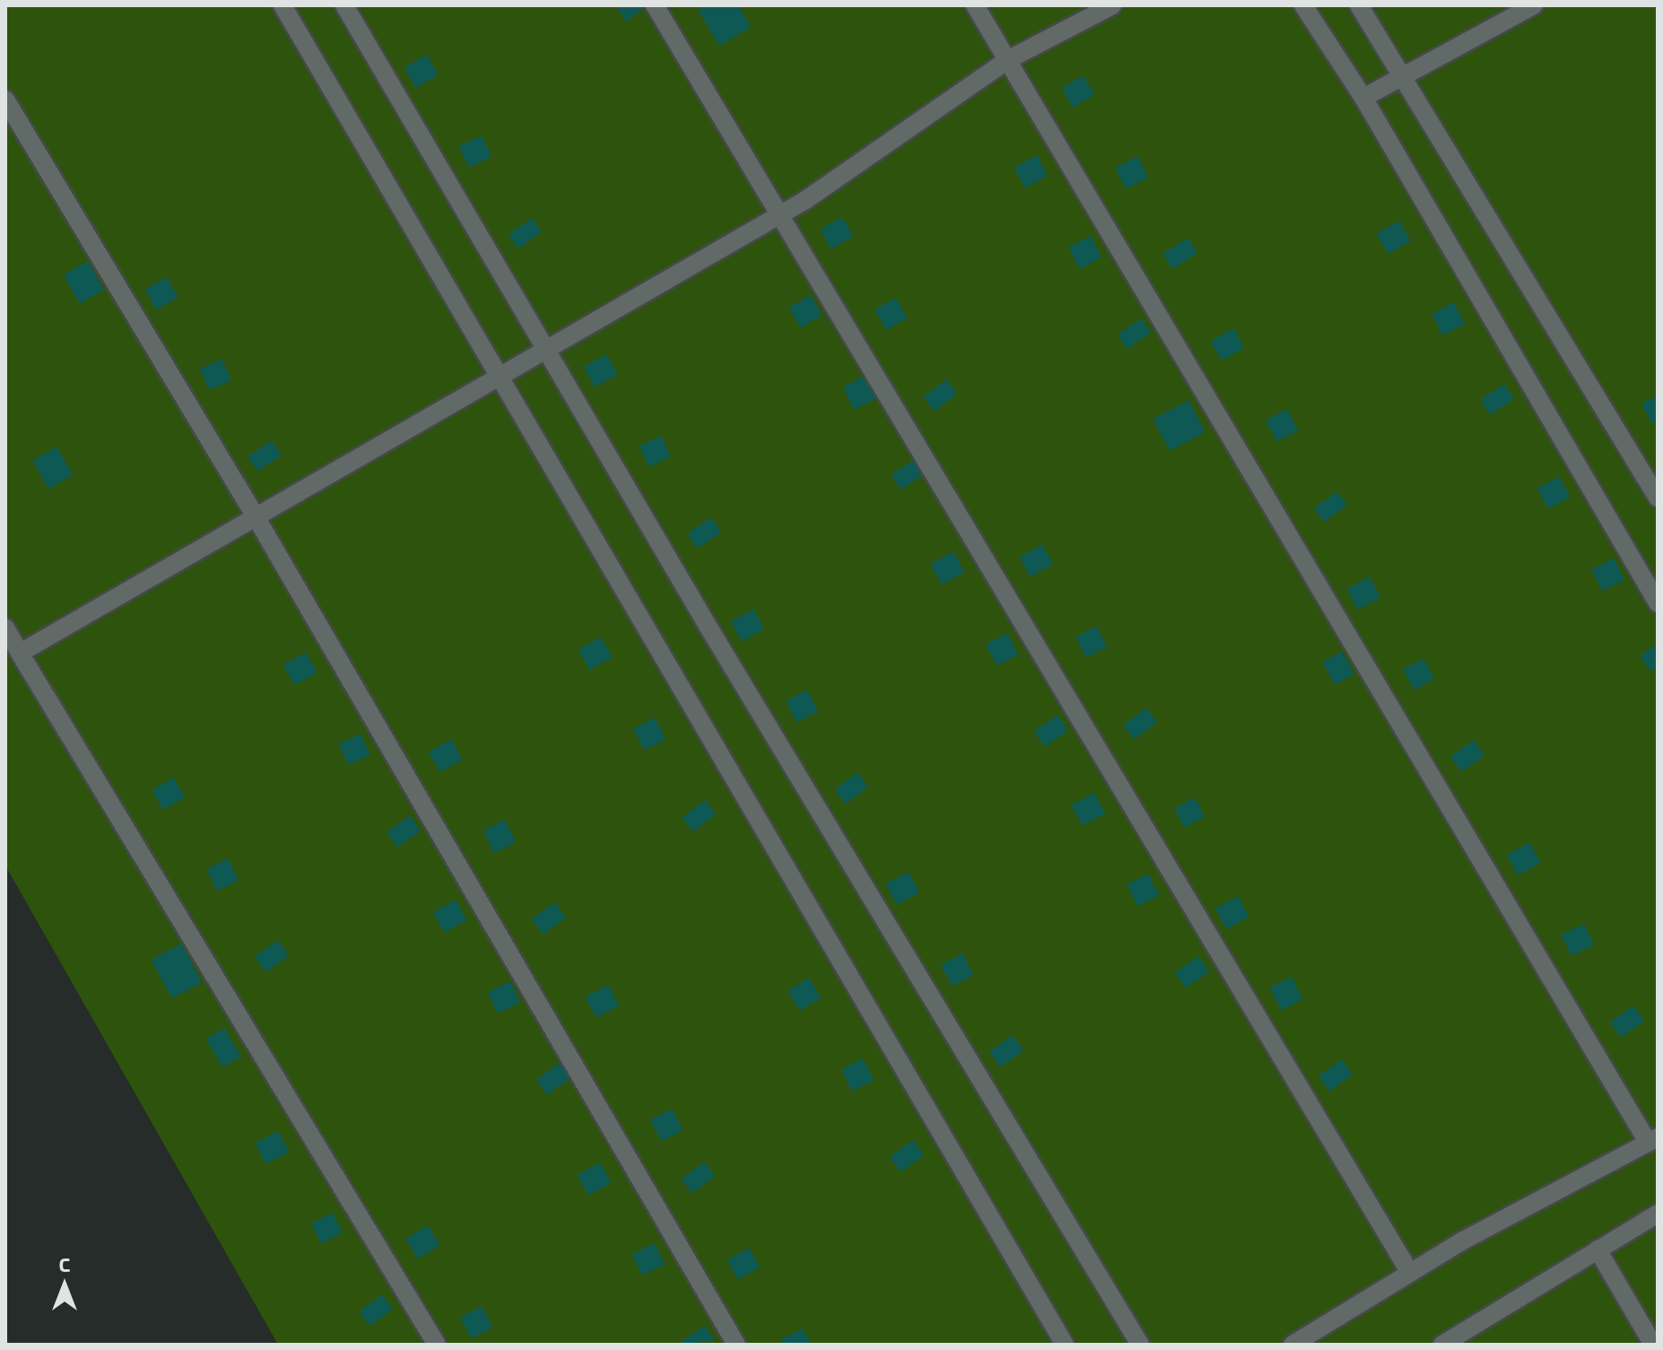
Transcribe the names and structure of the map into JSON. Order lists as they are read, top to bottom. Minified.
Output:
{"north":"top"}
